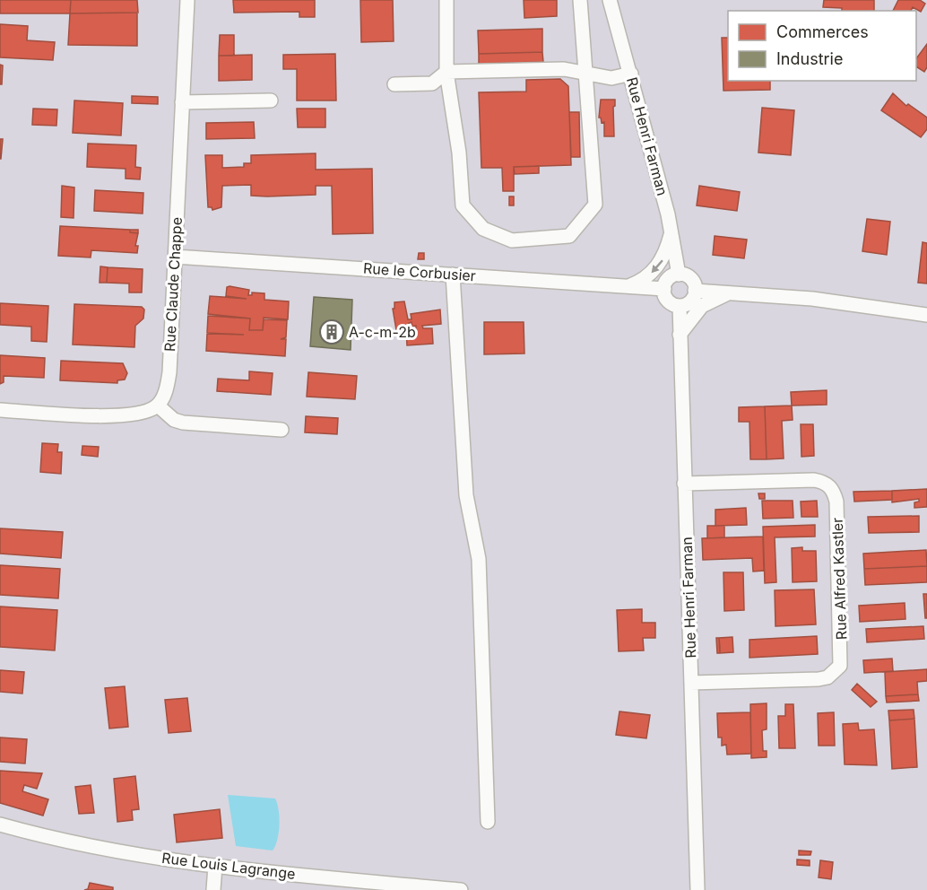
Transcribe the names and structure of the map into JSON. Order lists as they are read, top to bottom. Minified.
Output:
{"streets":{"street":["Rue Henri Farman","Rue le Corbusier","Rue Claude Chappe","Rue Alfred Kastler","Rue Louis Lagrange"]},"crossings":[["Rue Henri Farman","Rue le Corbusier"],["Rue Henri Farman","Rue Alfred Kastler"],["Rue le Corbusier","Rue Claude Chappe"]],"places":{"building":["A-c-m-2b"]},"legend":["Commerces","Industrie"]}
